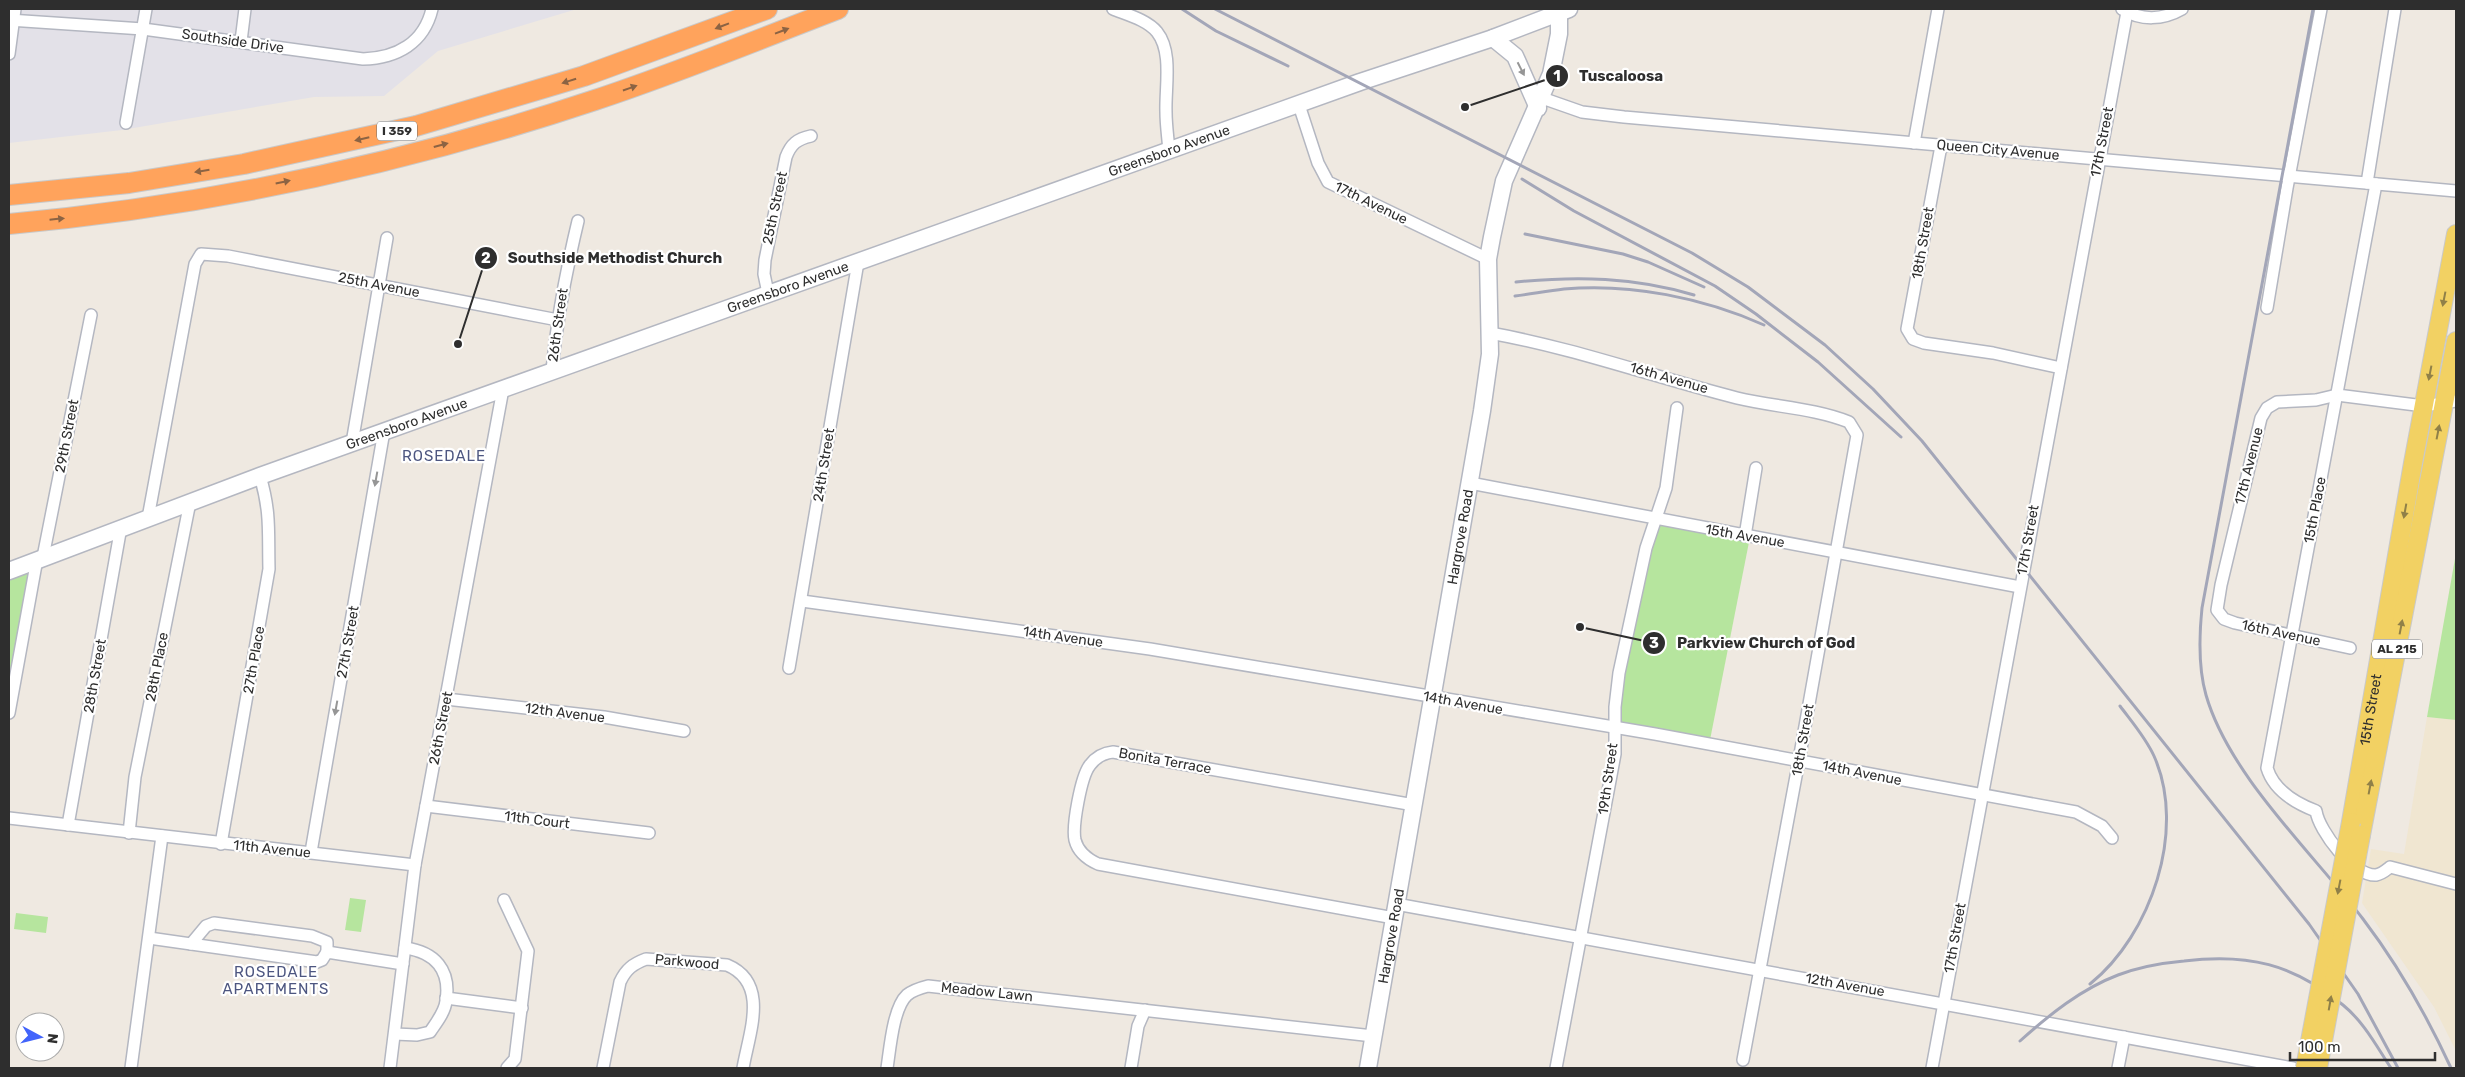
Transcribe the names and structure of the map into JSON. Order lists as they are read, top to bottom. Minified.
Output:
{"streets":{"highway":["I 359"],"main road":["Greensboro Avenue","Hargrove Road","AL 215","15th Street"],"street":["Southside Drive","17th Street","Queen City Avenue","17th Avenue","25th Street","18th Street","25th Avenue","26th Street","16th Avenue","29th Street","24th Street","15th Place","15th Avenue","14th Avenue","27th Street","27th Place","28th Place","28th Street","12th Avenue","Bonita Terrace","19th Street","11th Court","11th Avenue","Parkwood","Meadow Lawn"]},"crossings":[["17th Street","Queen City Avenue"],["17th Street","18th Street"],["17th Street","15th Avenue"],["17th Street","14th Avenue"],["17th Street","12th Avenue"],["Queen City Avenue","18th Street"],["Queen City Avenue","15th Place"],["Queen City Avenue","Hargrove Road"],["Greensboro Avenue","17th Avenue"],["Greensboro Avenue","25th Street"],["Greensboro Avenue","25th Avenue"],["Greensboro Avenue","26th Street"],["Greensboro Avenue","29th Street"],["Greensboro Avenue","24th Street"],["Greensboro Avenue","Hargrove Road"],["Greensboro Avenue","27th Street"],["Greensboro Avenue","27th Place"],["Greensboro Avenue","28th Place"],["Greensboro Avenue","28th Street"],["17th Avenue","16th Avenue"],["17th Avenue","15th Place"],["17th Avenue","Hargrove Road"],["17th Avenue","15th Street"],["18th Street","16th Avenue"],["18th Street","15th Avenue"],["18th Street","14th Avenue"],["18th Street","12th Avenue"],["25th Avenue","26th Street"],["26th Street","12th Avenue"],["26th Street","11th Court"],["26th Street","11th Avenue"],["16th Avenue","15th Place"],["16th Avenue","Hargrove Road"],["24th Street","14th Avenue"],["15th Avenue","Hargrove Road"],["15th Avenue","19th Street"],["Hargrove Road","14th Avenue"],["Hargrove Road","12th Avenue"],["Hargrove Road","Bonita Terrace"],["Hargrove Road","Meadow Lawn"],["14th Avenue","19th Street"],["27th Street","11th Avenue"],["27th Place","11th Avenue"],["28th Place","11th Avenue"],["28th Street","11th Avenue"],["12th Avenue","Bonita Terrace"],["12th Avenue","19th Street"]],"one_way":["27th Street"],"districts":["ROSEDALE","ROSEDALE APARTMENTS"],"places":["Tuscaloosa","Southside Methodist Church","Parkview Church of God"],"scale_bar":"100 m","north":"right"}
